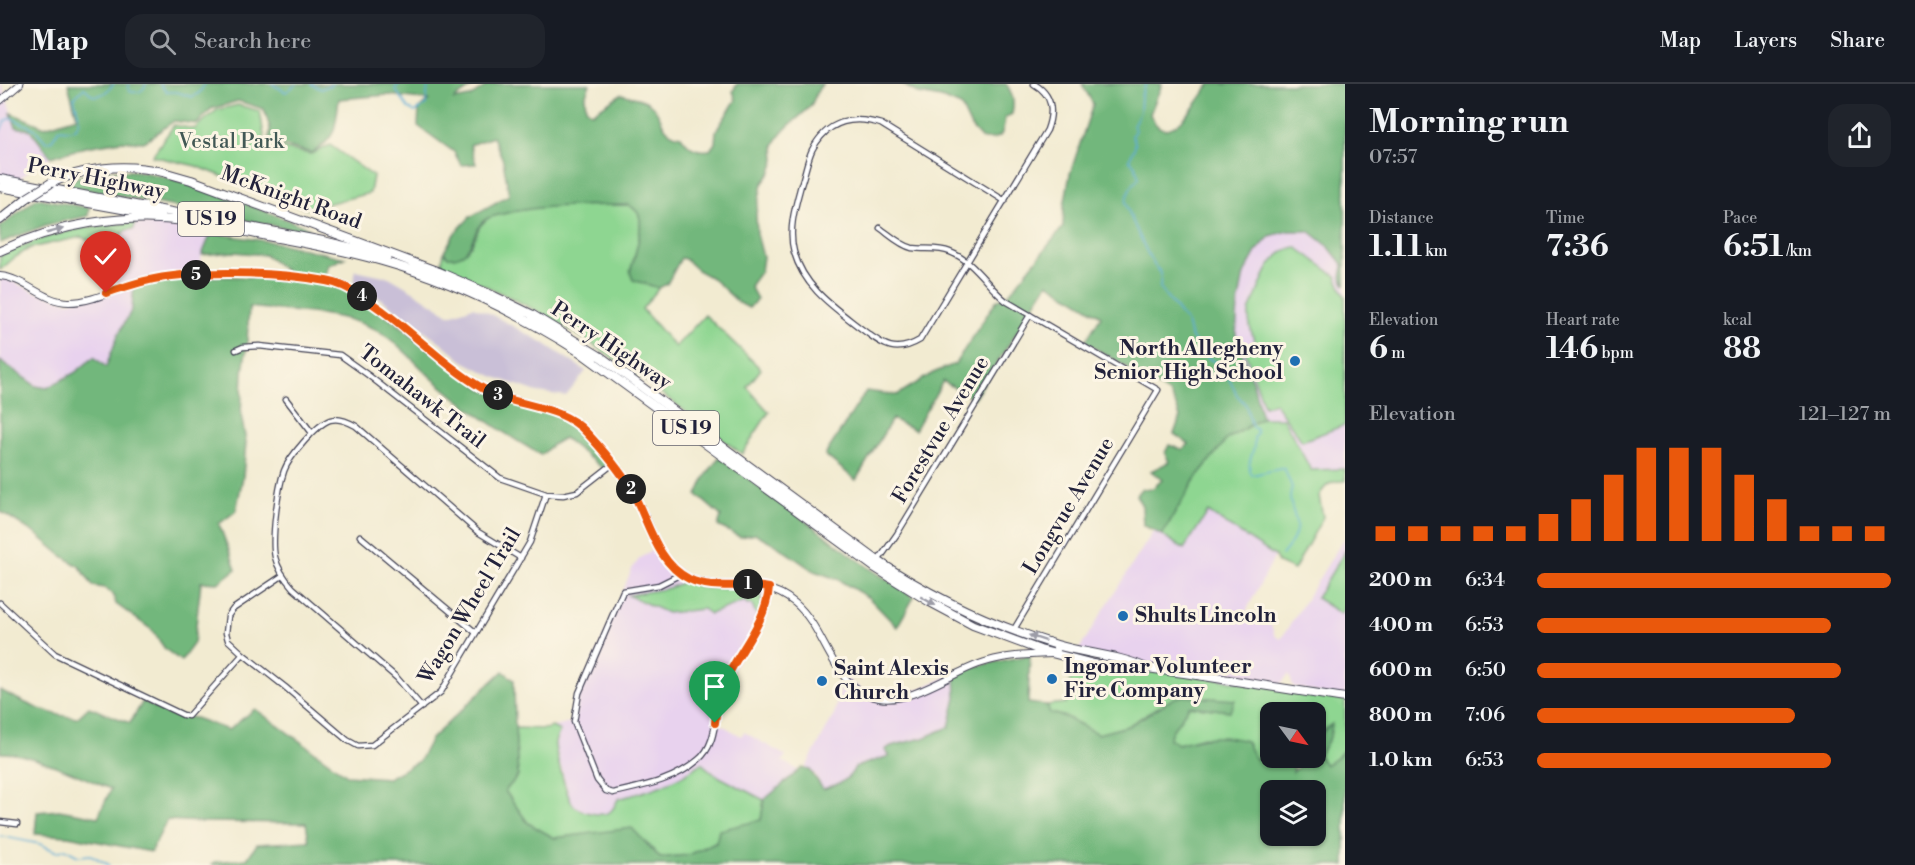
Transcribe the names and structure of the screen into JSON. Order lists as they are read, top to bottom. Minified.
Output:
{"streets":{"main road":["Perry Highway","McKnight Road","US 19"],"street":["Tomahawk Trail","Forestvue Avenue","Longvue Avenue","Wagon Wheel Trail"]},"crossings":[["Perry Highway","McKnight Road"],["Perry Highway","Forestvue Avenue"],["Perry Highway","Longvue Avenue"],["Tomahawk Trail","Wagon Wheel Trail"],["Forestvue Avenue","Longvue Avenue"]],"parks":["Vestal Park"],"places":["North Allegheny Senior High School","Shults Lincoln","Ingomar Volunteer Fire Company","Saint Alexis Church"],"north":"bottom right","page":{"header":"Map","search":"Search here","nav":["Map","Layers","Share"],"heading":["Morning run","07:57"],"stats":[["Distance","1.11 km"],["Time","7:36"],["Pace","6:51 /km"],["Elevation","6 m"],["Heart rate","146 bpm"],["kcal","88"]],"pins":["5","4","3","2","1"],"chart":["Elevation","121–127 m"],"list":[{"name":"200 m","note":"6:34"},{"name":"400 m","note":"6:53"},{"name":"600 m","note":"6:50"},{"name":"800 m","note":"7:06"},{"name":"1.0 km","note":"6:53"}]}}
